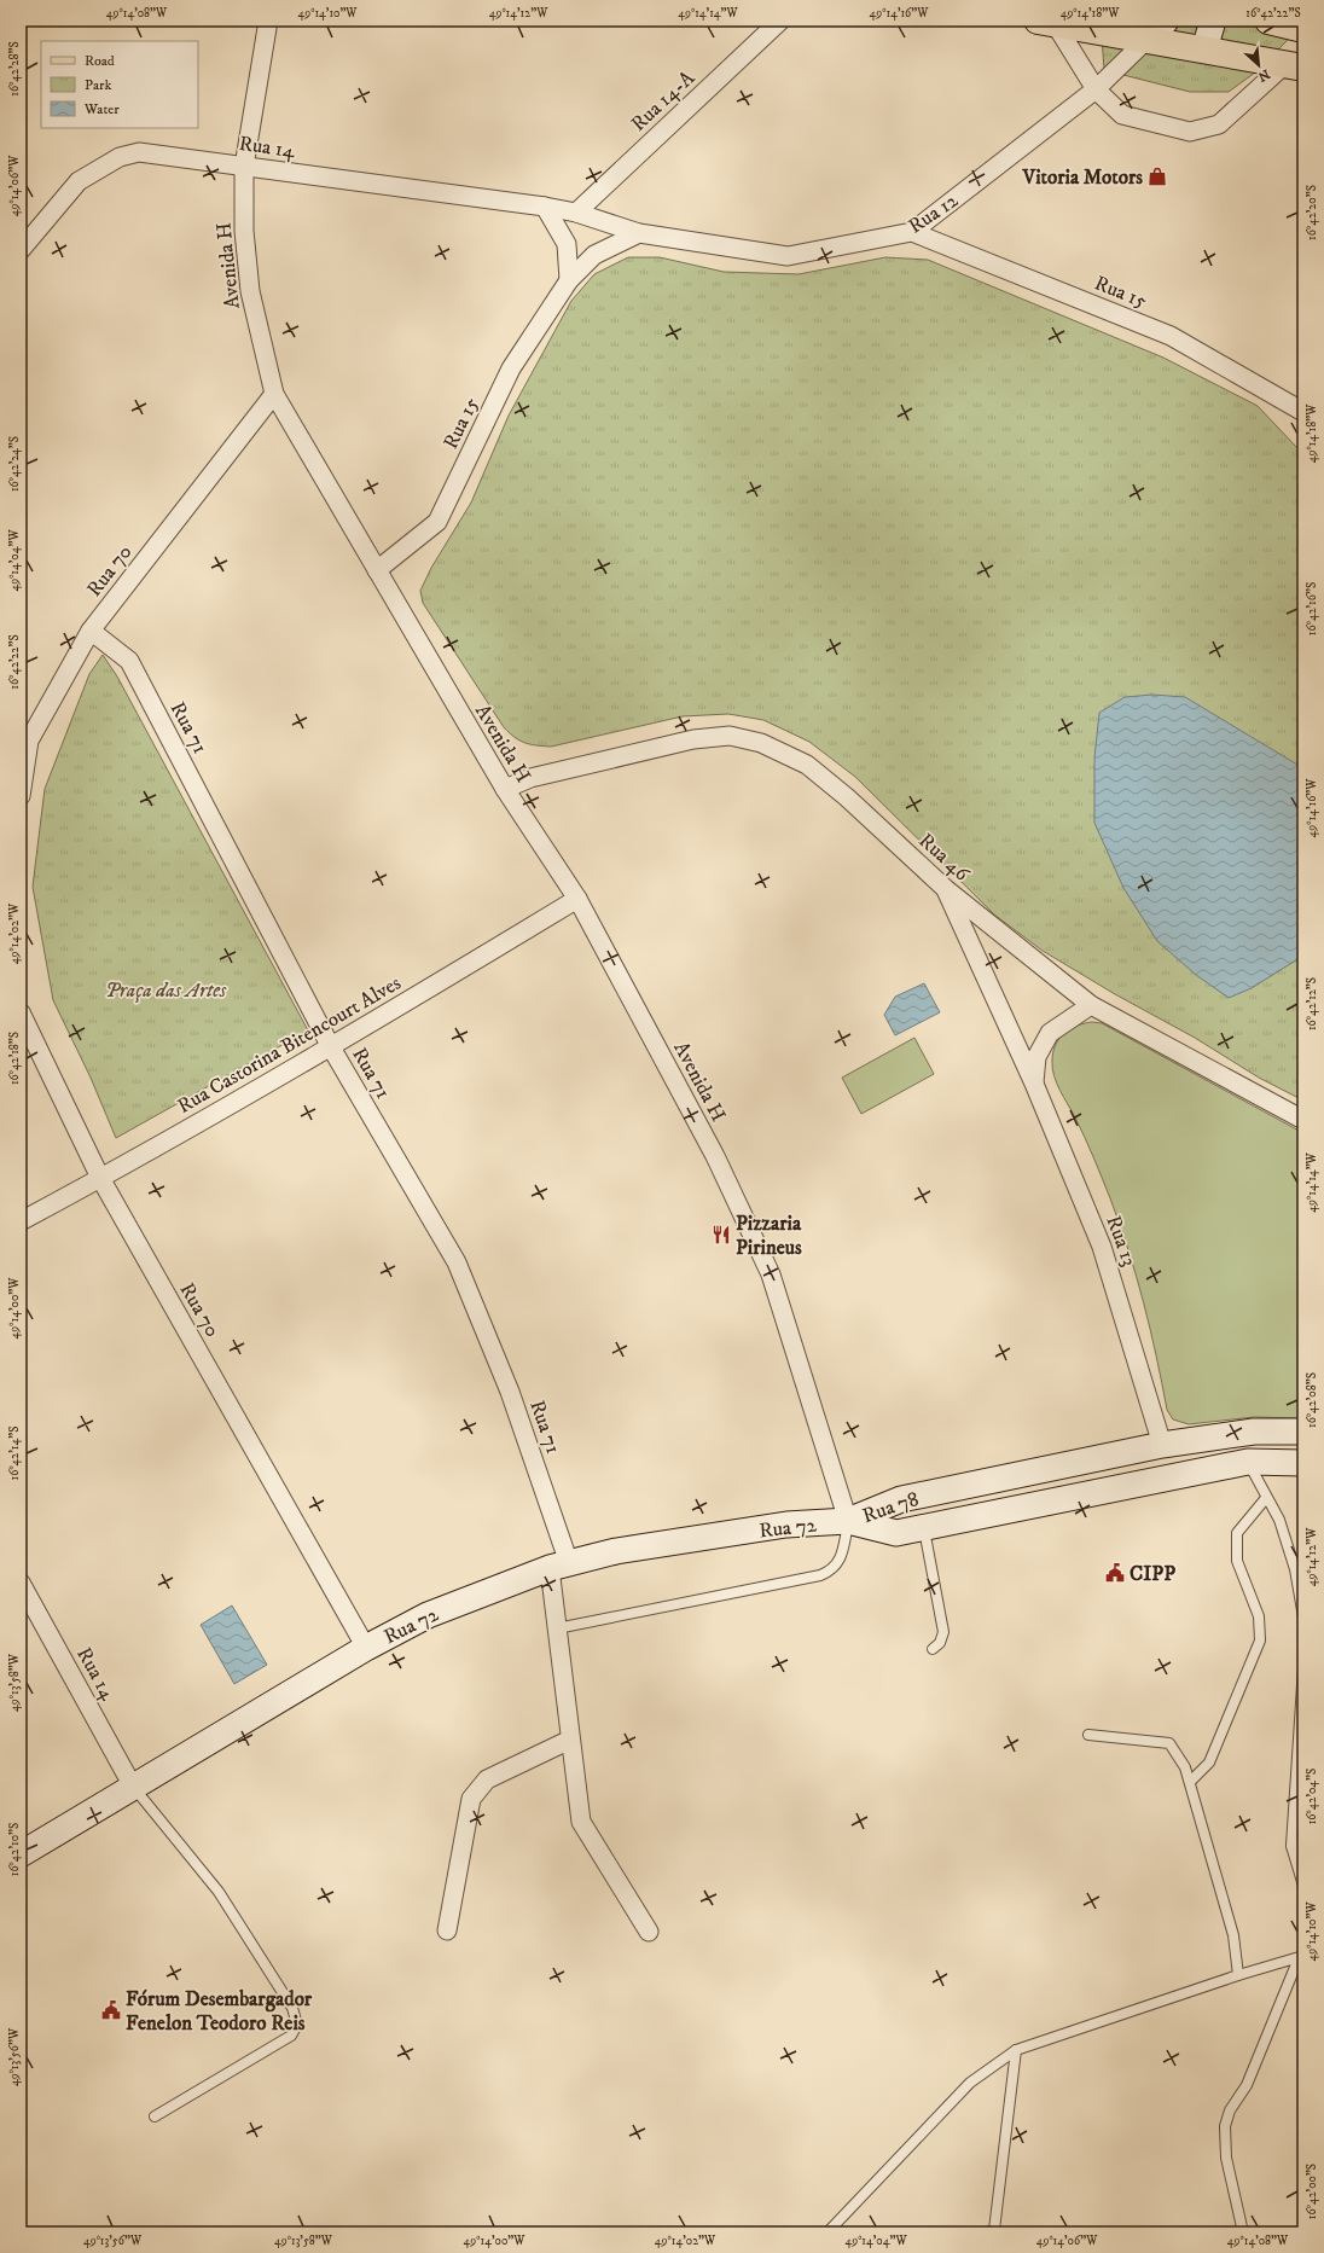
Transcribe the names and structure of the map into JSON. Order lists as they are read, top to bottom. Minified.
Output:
{"streets":{"main road":["Rua 12","Rua 78","Rua 72"],"street":["Rua 14-A","Rua 14","Avenida H","Rua 15","Rua 70","Rua 71","Rua 46","Rua Castorina Bitencourt Alves","Rua 13"]},"crossings":[["Rua 14-A","Rua 14"],["Rua 14","Avenida H"],["Rua 14","Rua 72"],["Rua 12","Rua 15"],["Avenida H","Rua 15"],["Avenida H","Rua 70"],["Avenida H","Rua 46"],["Avenida H","Rua Castorina Bitencourt Alves"],["Avenida H","Rua 78"],["Avenida H","Rua 72"],["Rua 70","Rua 71"],["Rua 70","Rua Castorina Bitencourt Alves"],["Rua 70","Rua 72"],["Rua 71","Rua Castorina Bitencourt Alves"],["Rua 71","Rua 72"],["Rua 46","Rua 13"],["Rua 13","Rua 78"],["Rua 78","Rua 72"]],"parks":["Praça das Artes"],"places":{"shop":["Vitoria Motors"],"restaurant":["Pizzaria Pirineus"],"public building":["CIPP","Fórum Desembargador Fenelon Teodoro Reis"]},"legend":["Road","Park","Water"],"north":"bottom right","coordinates":["49°14'08\"W","49°14'10\"W","49°14'12\"W","49°14'14\"W","49°14'16\"W","49°14'18\"W","16°42'22\"S","16°42'28\"S","49°14'06\"W","16°42'20\"S","16°42'24\"S","49°14'04\"W","16°42'16\"S","49°14'02\"W","16°42'12\"S","16°42'18\"S","49°14'00\"W","16°42'08\"S","16°42'14\"S","49°13'58\"W","16°42'04\"S","16°42'10\"S","49°13'56\"W","16°42'00\"S"]}
